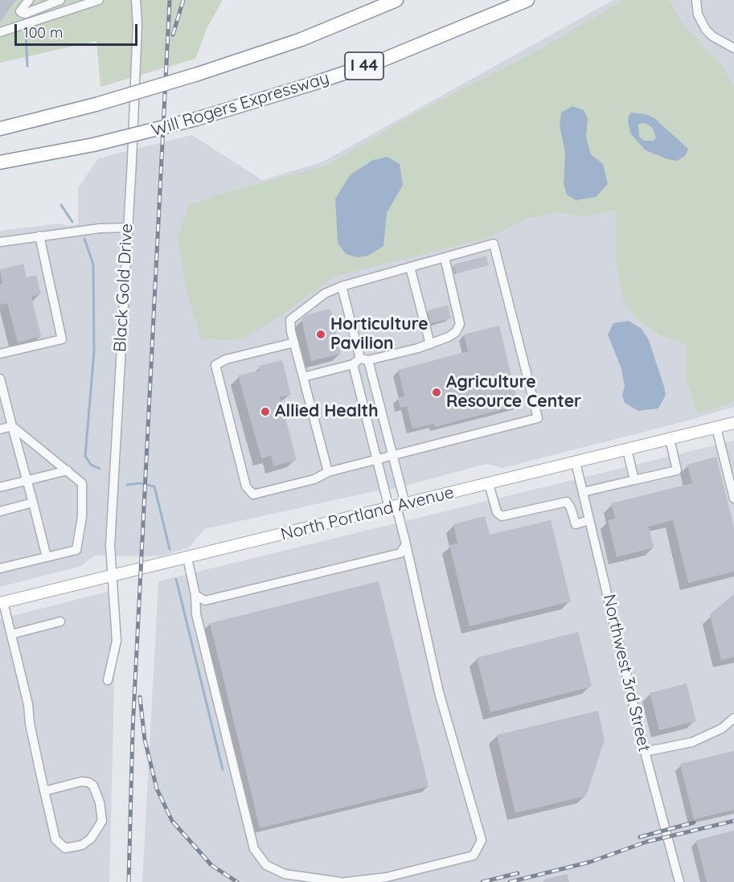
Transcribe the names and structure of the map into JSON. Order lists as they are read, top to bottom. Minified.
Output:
{"streets":{"highway":["I 44","Will Rogers Expressway"],"main road":["North Portland Avenue"],"street":["Black Gold Drive","Northwest 3rd Street"]},"crossings":[["Black Gold Drive","North Portland Avenue"],["North Portland Avenue","Northwest 3rd Street"]],"places":["Horticulture Pavilion","Agriculture Resource Center","Allied Health"],"scale_bar":"100 m"}
